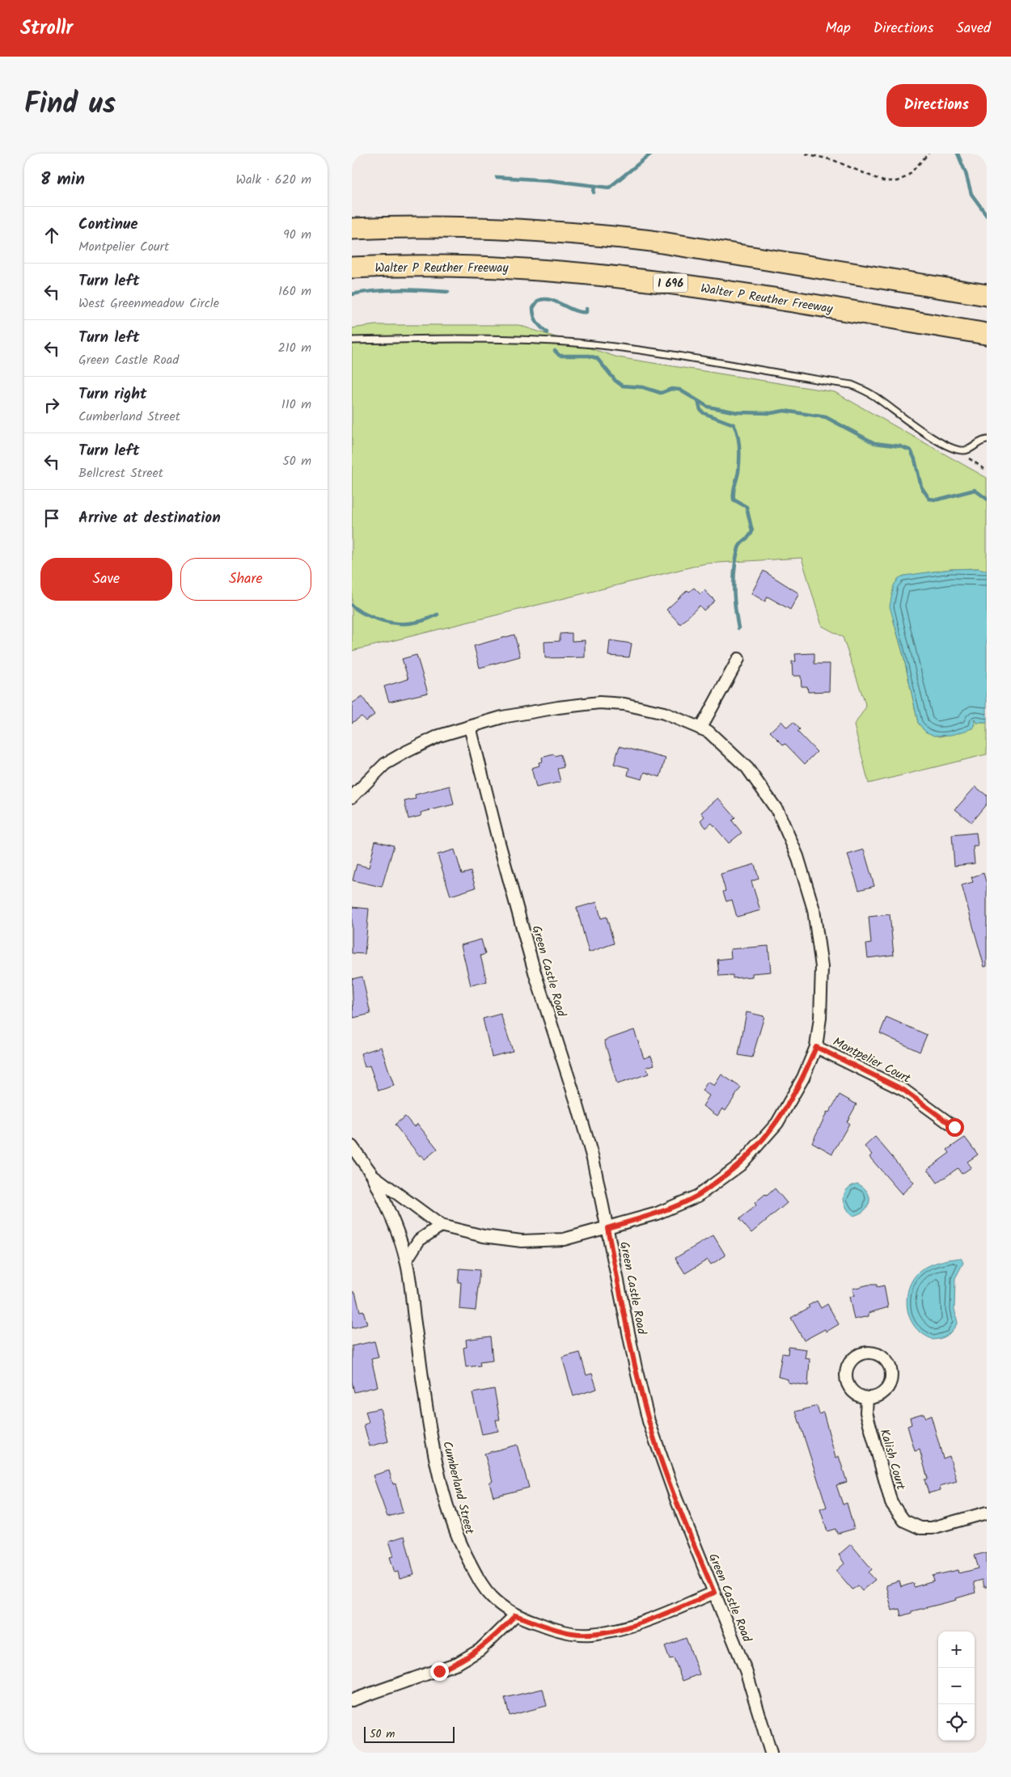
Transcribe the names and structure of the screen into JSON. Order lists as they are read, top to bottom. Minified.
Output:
{"streets":{"highway":["Walter P Reuther Freeway","I 696"],"street":["Green Castle Road","Montpelier Court","Kalish Court","Cumberland Street"]},"crossings":[["Green Castle Road","Cumberland Street"]],"scale_bar":"50 m","page":{"header":"Strollr","nav":["Map","Directions","Saved"],"title":"Find us","buttons":["Directions",["Save","Share"]],"heading":["8 min","Walk · 620 m"],"list":[["Continue","Montpelier Court","90 m"],["Turn left","West Greenmeadow Circle","160 m"],["Turn left","Green Castle Road","210 m"],["Turn right","Cumberland Street","110 m"],["Turn left","Bellcrest Street","50 m"],"Arrive at destination"],"map_buttons":["+","−"],"scale":"50 m"}}
